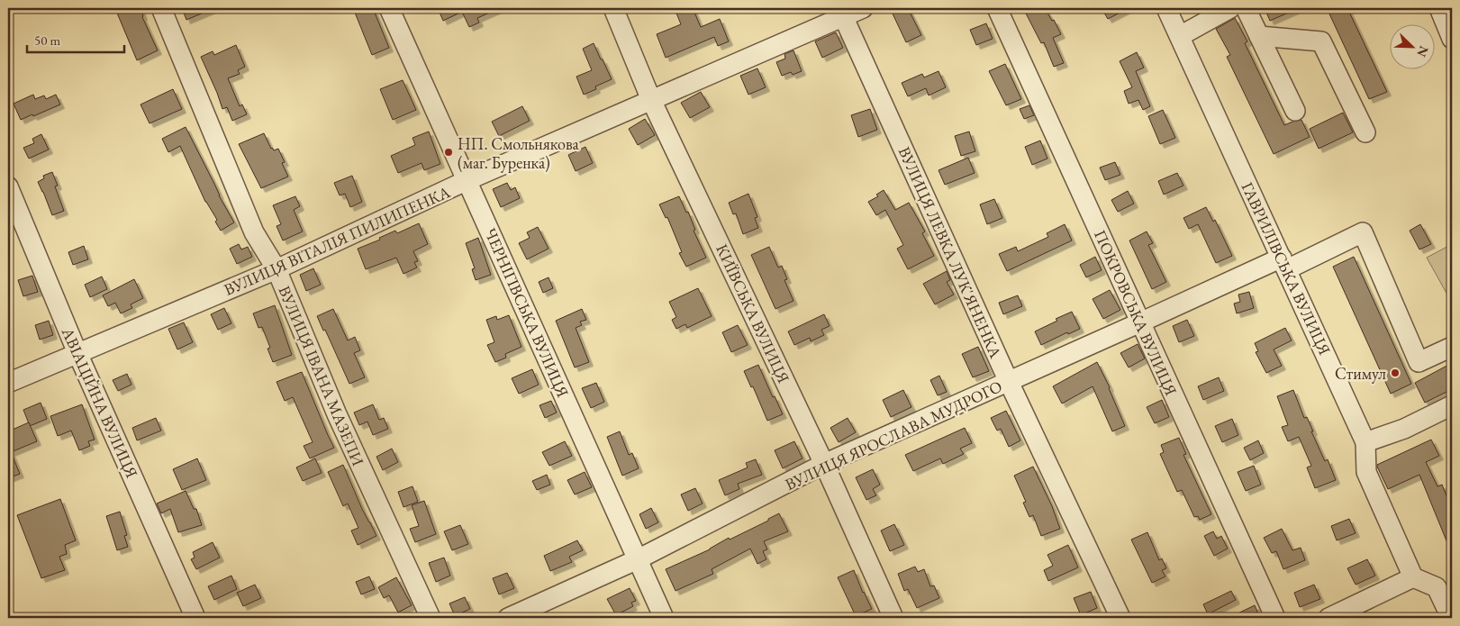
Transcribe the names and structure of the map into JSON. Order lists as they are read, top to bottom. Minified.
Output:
{"streets":{"street":["ВУЛИЦЯ ВІТАЛІЯ ПИЛИПЕНКА","ВУЛИЦЯ ЛЕВКА ЛУК'ЯНЕНКА","ГАВРИЛІВСЬКА ВУЛИЦЯ","ЧЕРНІГІВСЬКА ВУЛИЦЯ","ПОКРОВСЬКА ВУЛИЦЯ","КИЇВСЬКА ВУЛИЦЯ","ВУЛИЦЯ ІВАНА МАЗЕПИ","АВІАЦІЙНА ВУЛИЦЯ","ВУЛИЦЯ ЯРОСЛАВА МУДРОГО"]},"crossings":[["ВУЛИЦЯ ВІТАЛІЯ ПИЛИПЕНКА","ВУЛИЦЯ ЛЕВКА ЛУК'ЯНЕНКА"],["ВУЛИЦЯ ВІТАЛІЯ ПИЛИПЕНКА","ЧЕРНІГІВСЬКА ВУЛИЦЯ"],["ВУЛИЦЯ ВІТАЛІЯ ПИЛИПЕНКА","КИЇВСЬКА ВУЛИЦЯ"],["ВУЛИЦЯ ВІТАЛІЯ ПИЛИПЕНКА","ВУЛИЦЯ ІВАНА МАЗЕПИ"],["ВУЛИЦЯ ВІТАЛІЯ ПИЛИПЕНКА","АВІАЦІЙНА ВУЛИЦЯ"],["ВУЛИЦЯ ЛЕВКА ЛУК'ЯНЕНКА","ВУЛИЦЯ ЯРОСЛАВА МУДРОГО"],["ГАВРИЛІВСЬКА ВУЛИЦЯ","ВУЛИЦЯ ЯРОСЛАВА МУДРОГО"],["ЧЕРНІГІВСЬКА ВУЛИЦЯ","ВУЛИЦЯ ЯРОСЛАВА МУДРОГО"],["ПОКРОВСЬКА ВУЛИЦЯ","ВУЛИЦЯ ЯРОСЛАВА МУДРОГО"],["КИЇВСЬКА ВУЛИЦЯ","ВУЛИЦЯ ЯРОСЛАВА МУДРОГО"]],"places":["НП. Смольнякова (маг. Буренка)","Стимул"],"scale_bar":"50 m","north":"bottom right"}
